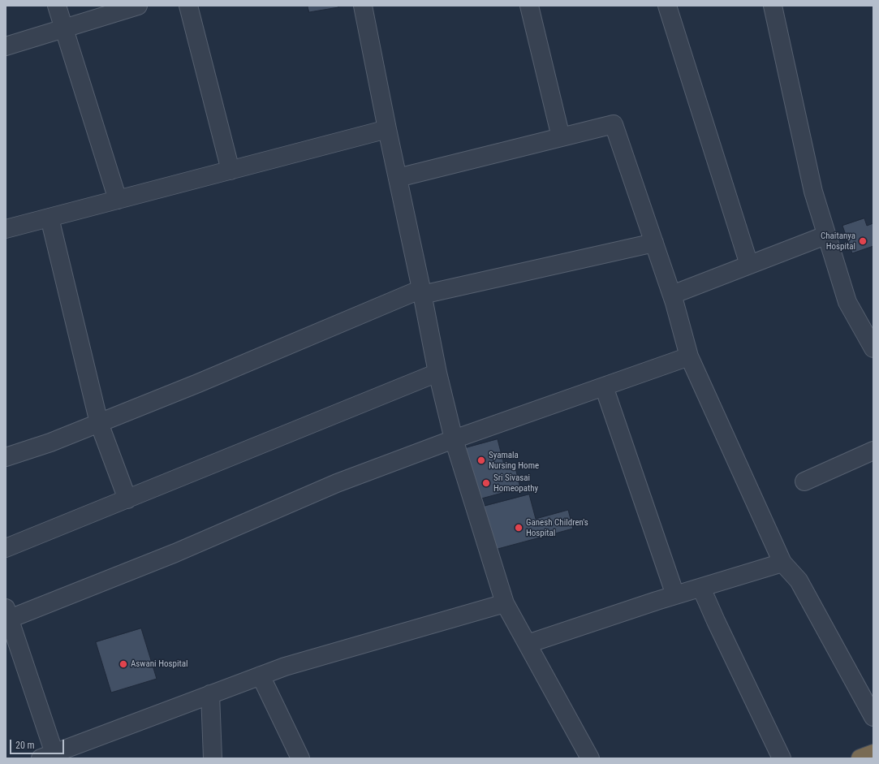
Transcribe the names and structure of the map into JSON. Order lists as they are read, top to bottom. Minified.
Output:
{"places":["Chaitanya Hospital","Syamala Nursing Home","Sri Sivasai Homeopathy","Ganesh Children's Hospital","Aswani Hospital"],"scale_bar":"20 m"}
